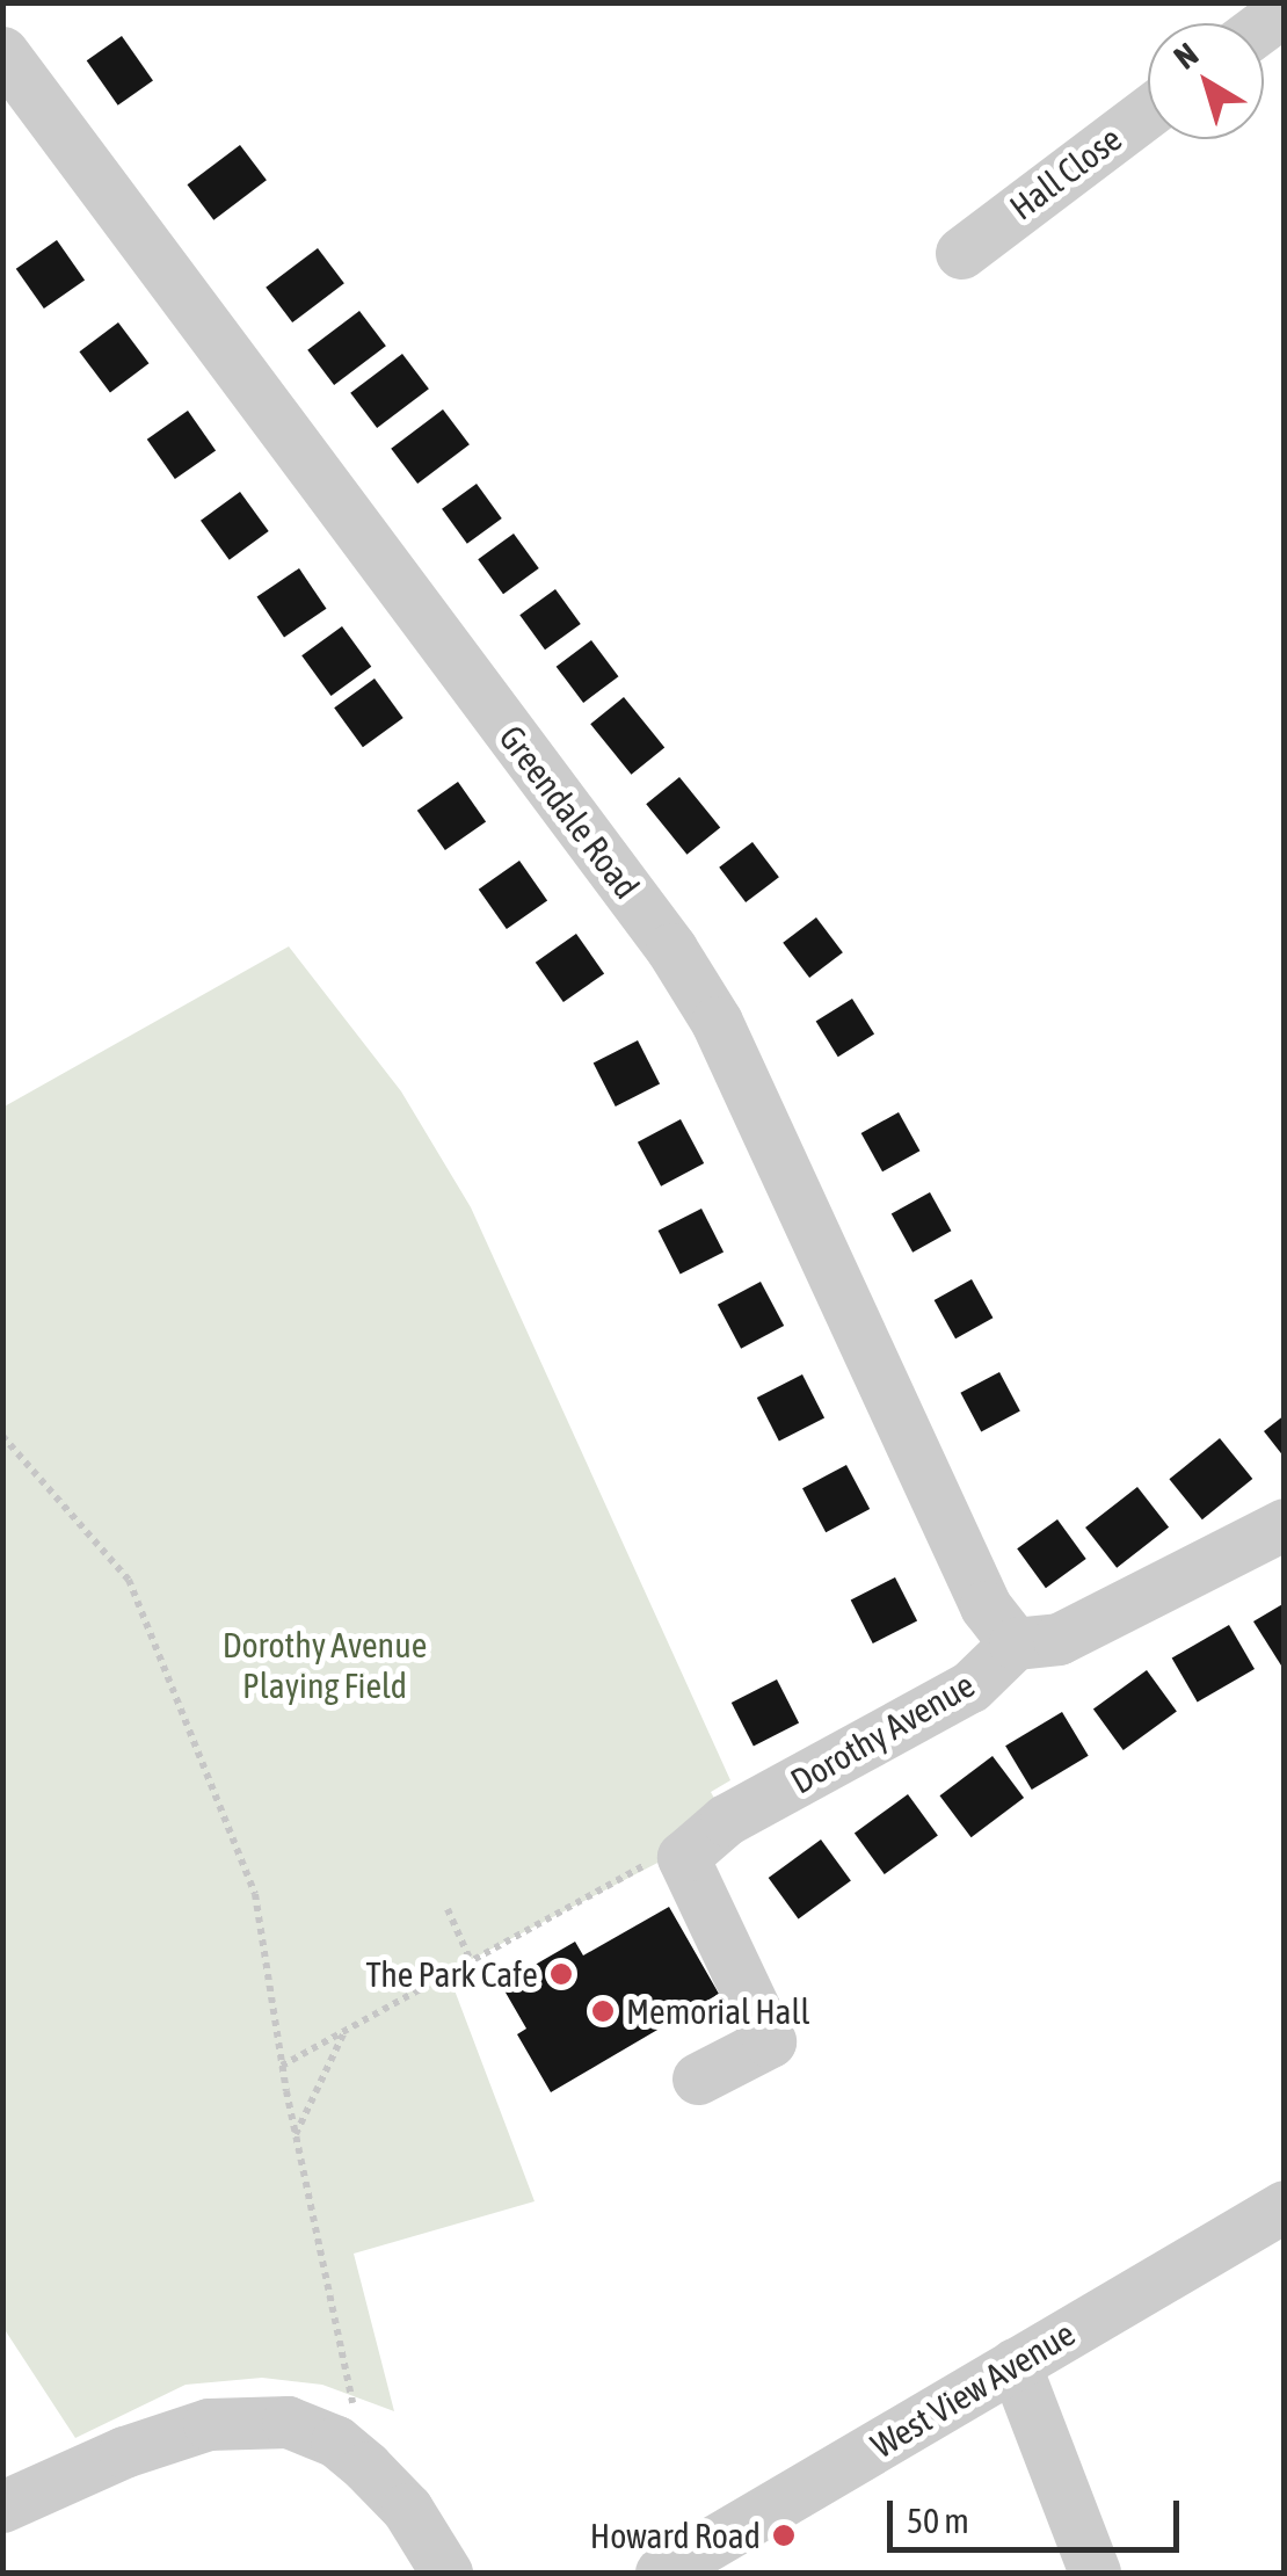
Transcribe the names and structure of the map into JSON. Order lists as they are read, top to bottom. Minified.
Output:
{"streets":{"street":["Hall Close","Greendale Road","Dorothy Avenue","West View Avenue"]},"crossings":[["Greendale Road","Dorothy Avenue"]],"parks":["Dorothy Avenue Playing Field"],"places":["The Park Cafe","Memorial Hall","Howard Road"],"scale_bar":"50 m","north":"top left"}
